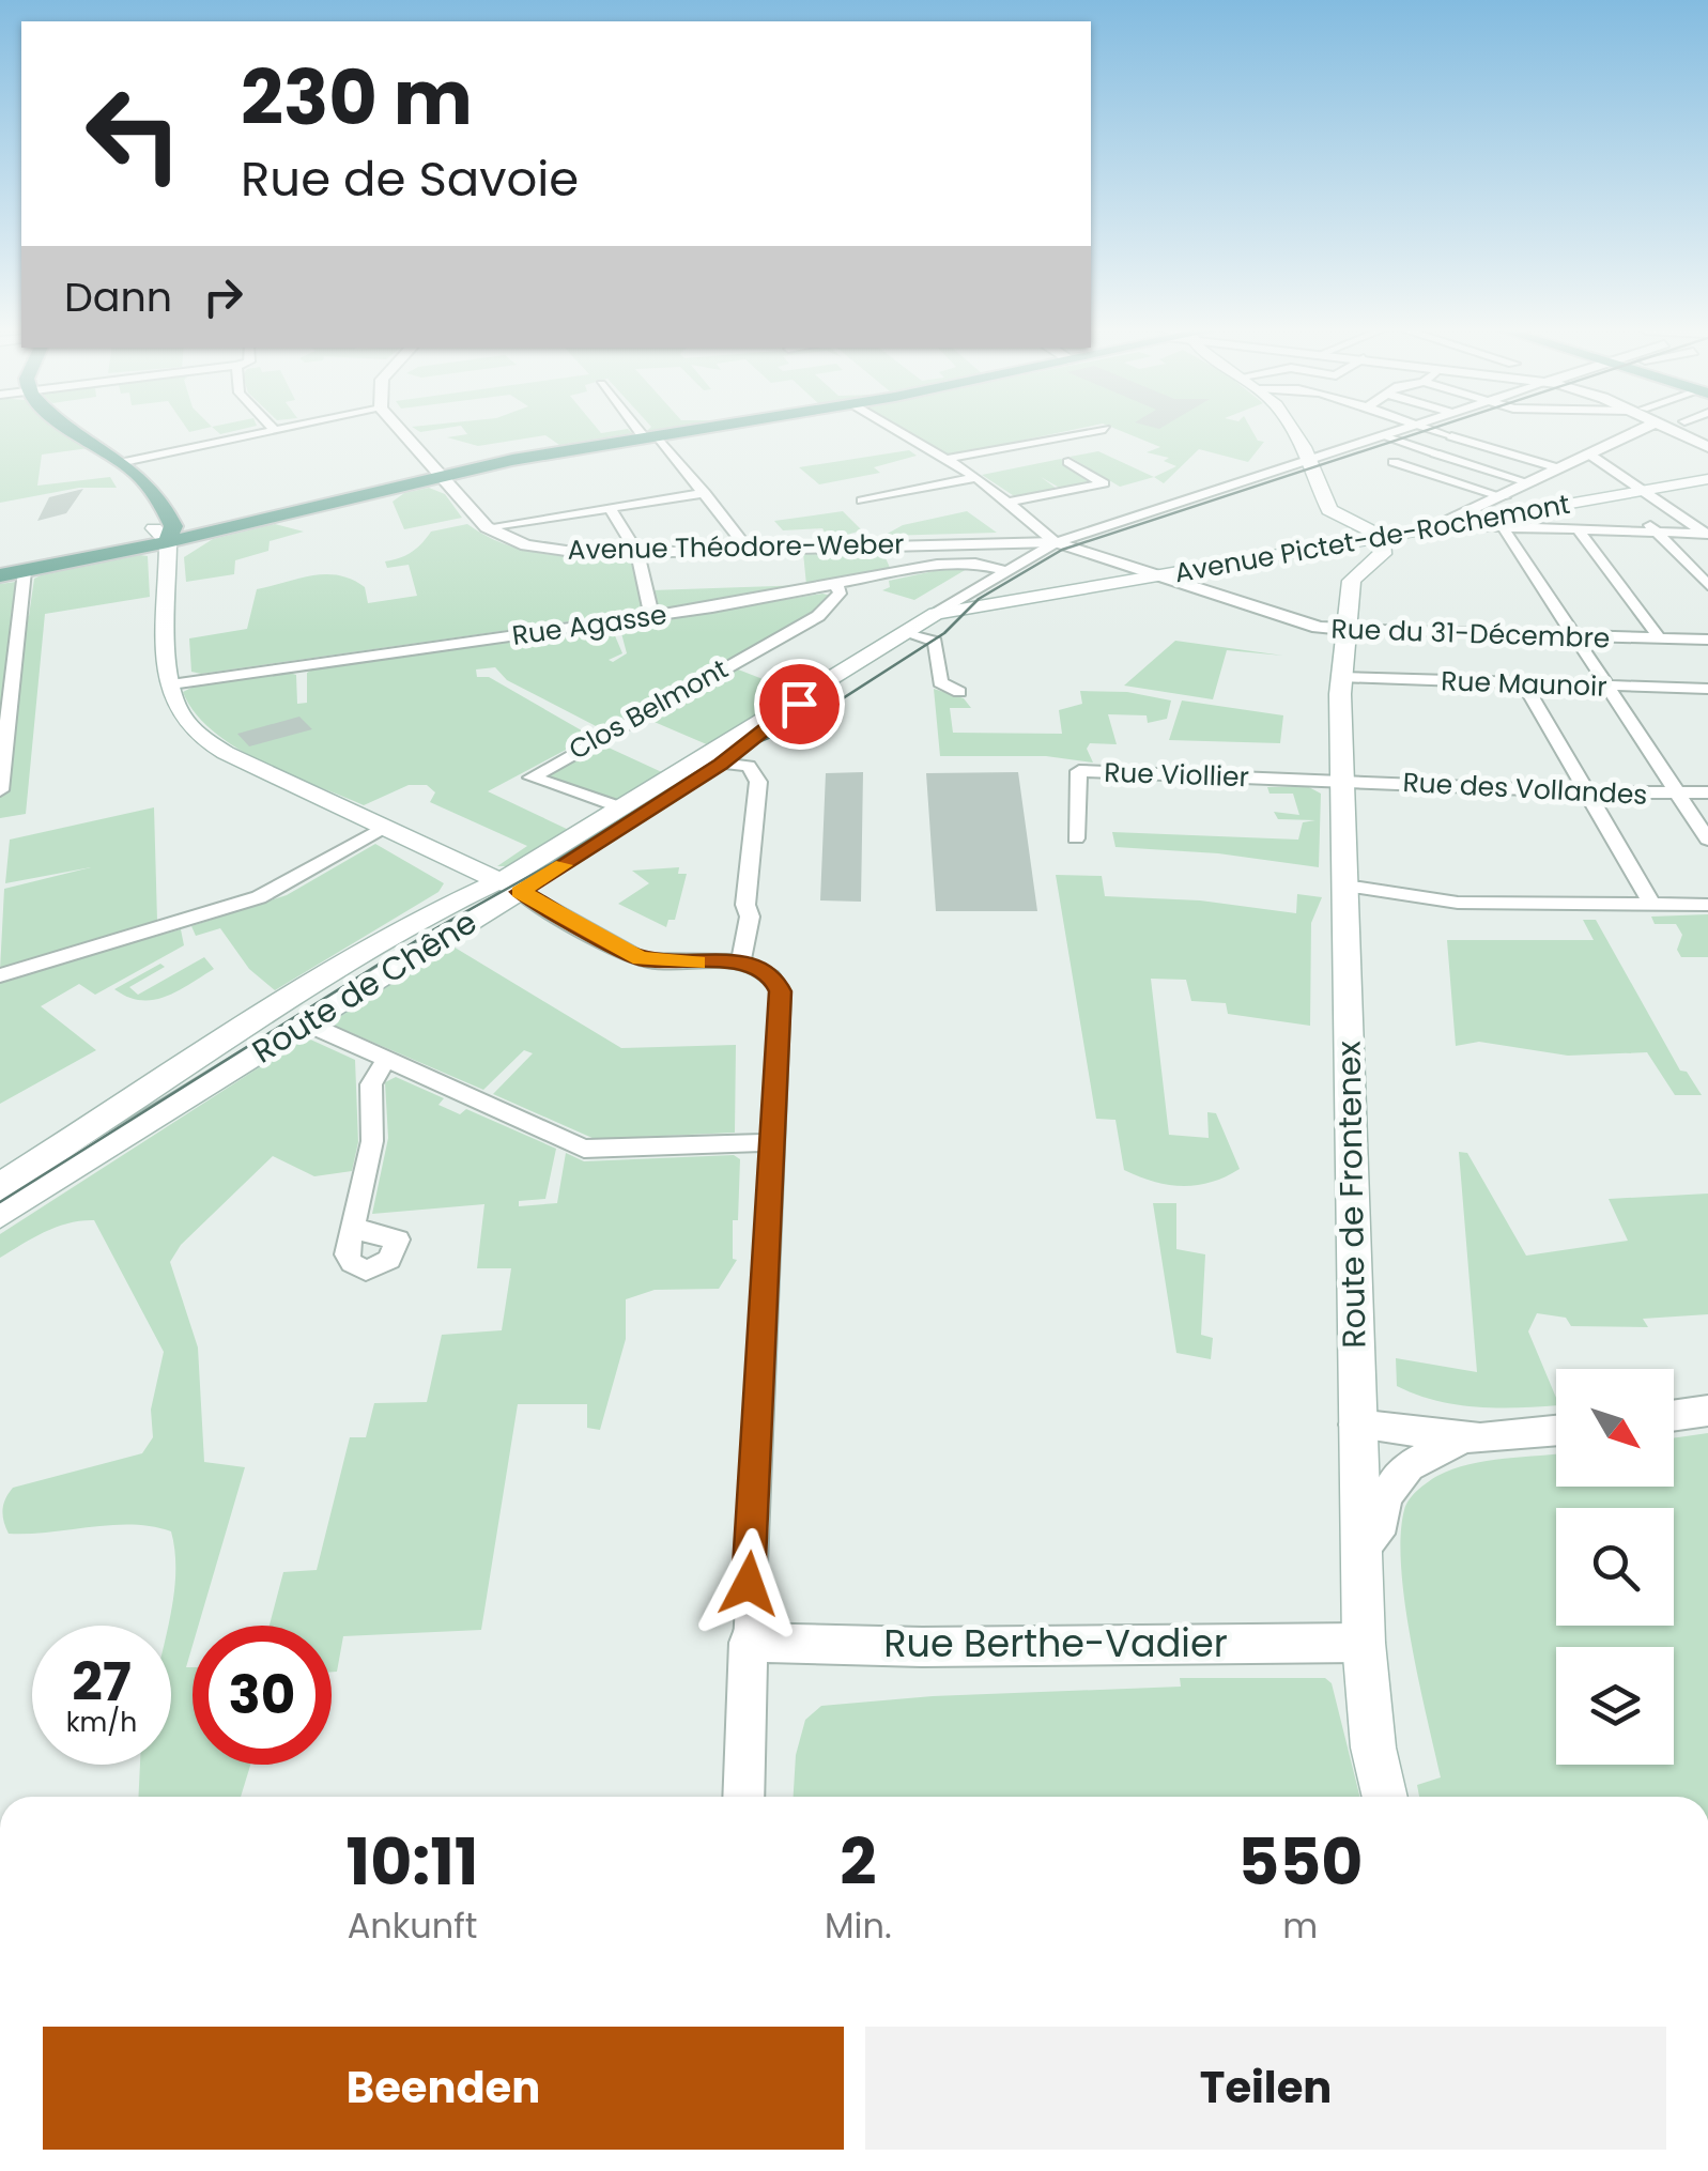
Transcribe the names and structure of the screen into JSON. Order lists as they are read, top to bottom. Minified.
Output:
{"streets":{"main road":["Avenue Pictet-de-Rochemont","Route de Chêne","Route de Frontenex"],"street":["Avenue Théodore-Weber","Rue Agasse","Rue du 31-Décembre","Rue Maunoir","Clos Belmont","Rue Viollier","Rue des Vollandes","Rue Berthe-Vadier"]},"crossings":[["Avenue Pictet-de-Rochemont","Rue du 31-Décembre"],["Avenue Pictet-de-Rochemont","Route de Chêne"],["Avenue Théodore-Weber","Rue du 31-Décembre"],["Avenue Théodore-Weber","Route de Chêne"],["Rue Agasse","Clos Belmont"],["Rue Agasse","Route de Chêne"],["Rue du 31-Décembre","Route de Chêne"],["Rue du 31-Décembre","Route de Frontenex"],["Rue Maunoir","Route de Frontenex"],["Clos Belmont","Route de Chêne"],["Rue Viollier","Rue des Vollandes"],["Rue Viollier","Route de Frontenex"],["Rue des Vollandes","Route de Frontenex"],["Route de Frontenex","Rue Berthe-Vadier"]],"north":"bottom right","page":{"turn":["230 m","Rue de Savoie"],"then":"Dann","speed":"27 km/h","limit":"30","eta":["10:11","Ankunft","2","Min.","550","m"],"buttons":["Beenden","Teilen"]}}
